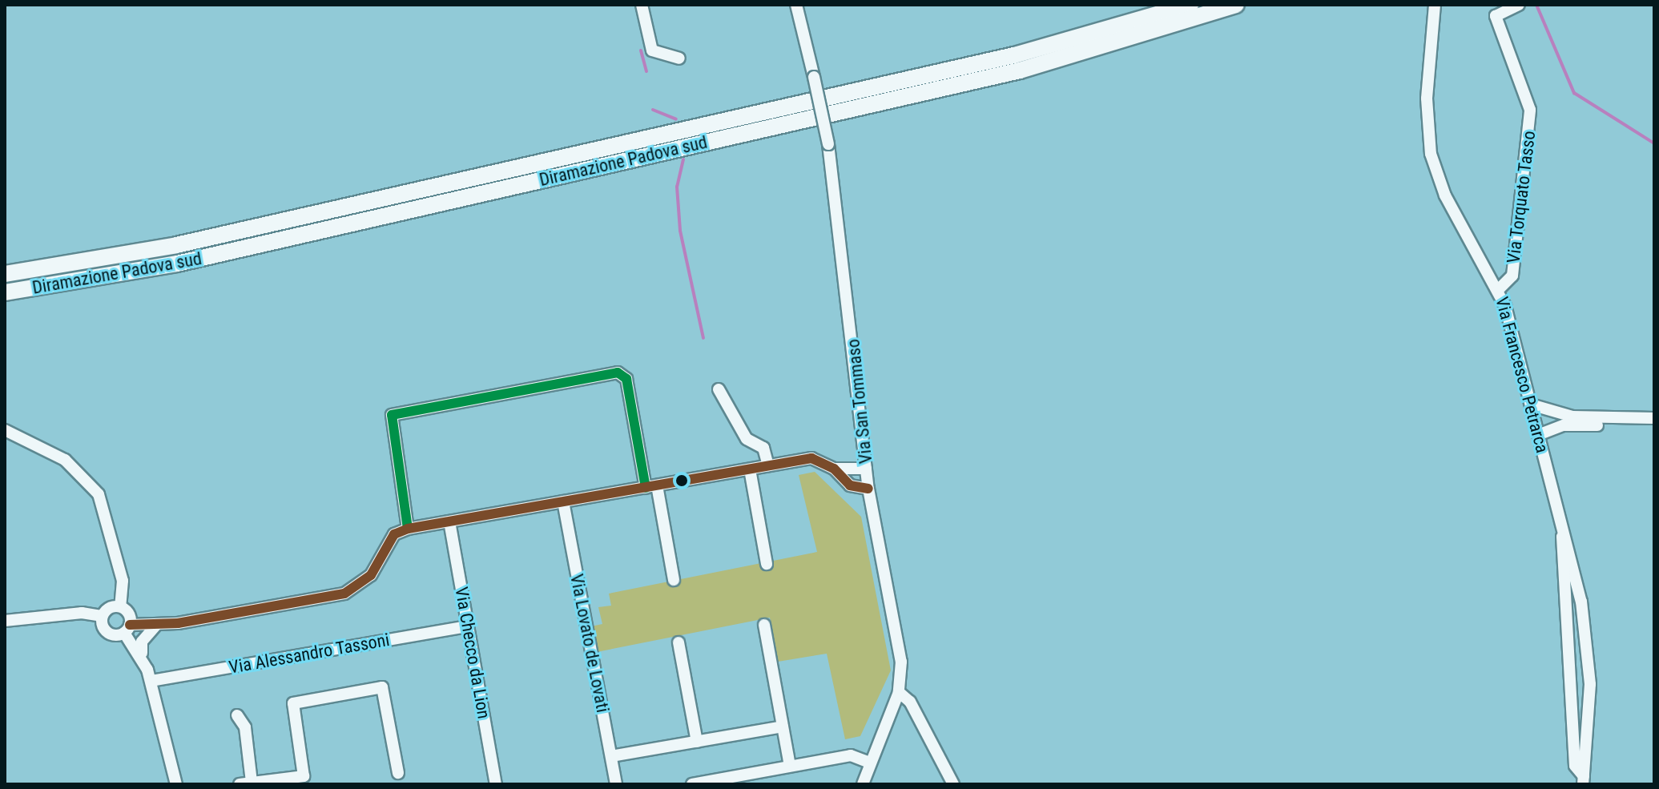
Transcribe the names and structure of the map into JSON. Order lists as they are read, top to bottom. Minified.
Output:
{"streets":{"highway":["Diramazione Padova sud"],"street":["Via Torquato Tasso","Via Francesco Petrarca","Via San Tommaso","Via Lovato de Lovati","Via Checco da Lion","Via Alessandro Tassoni"]},"crossings":[["Via Torquato Tasso","Via Francesco Petrarca"],["Via Checco da Lion","Via Alessandro Tassoni"]]}
